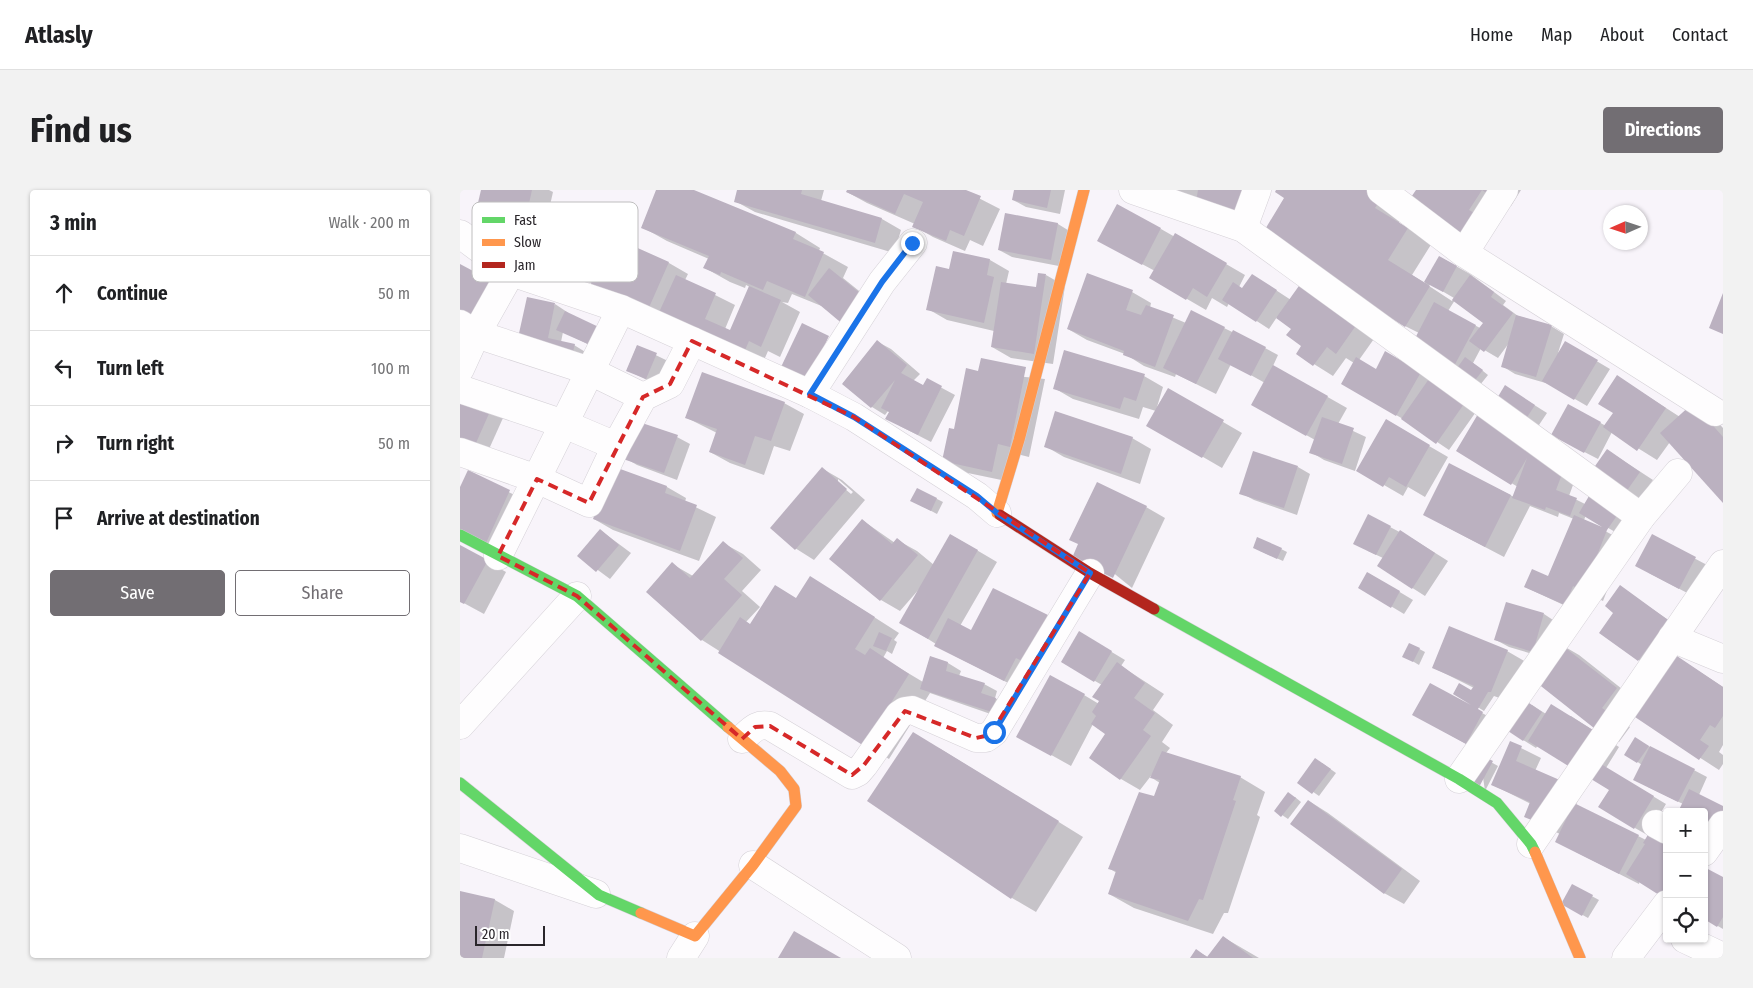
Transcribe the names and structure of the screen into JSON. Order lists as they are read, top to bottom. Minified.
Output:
{"legend":["Fast","Slow","Jam"],"scale_bar":"20 m","north":"left","page":{"header":"Atlasly","nav":["Home","Map","About","Contact"],"buttons":["Directions",["Save","Share"]],"title":"Find us","heading":["3 min","Walk · 200 m"],"list":[["Continue","50 m"],["Turn left","100 m"],["Turn right","50 m"],"Arrive at destination"],"map_buttons":["+","−"],"scale":"20 m"}}
